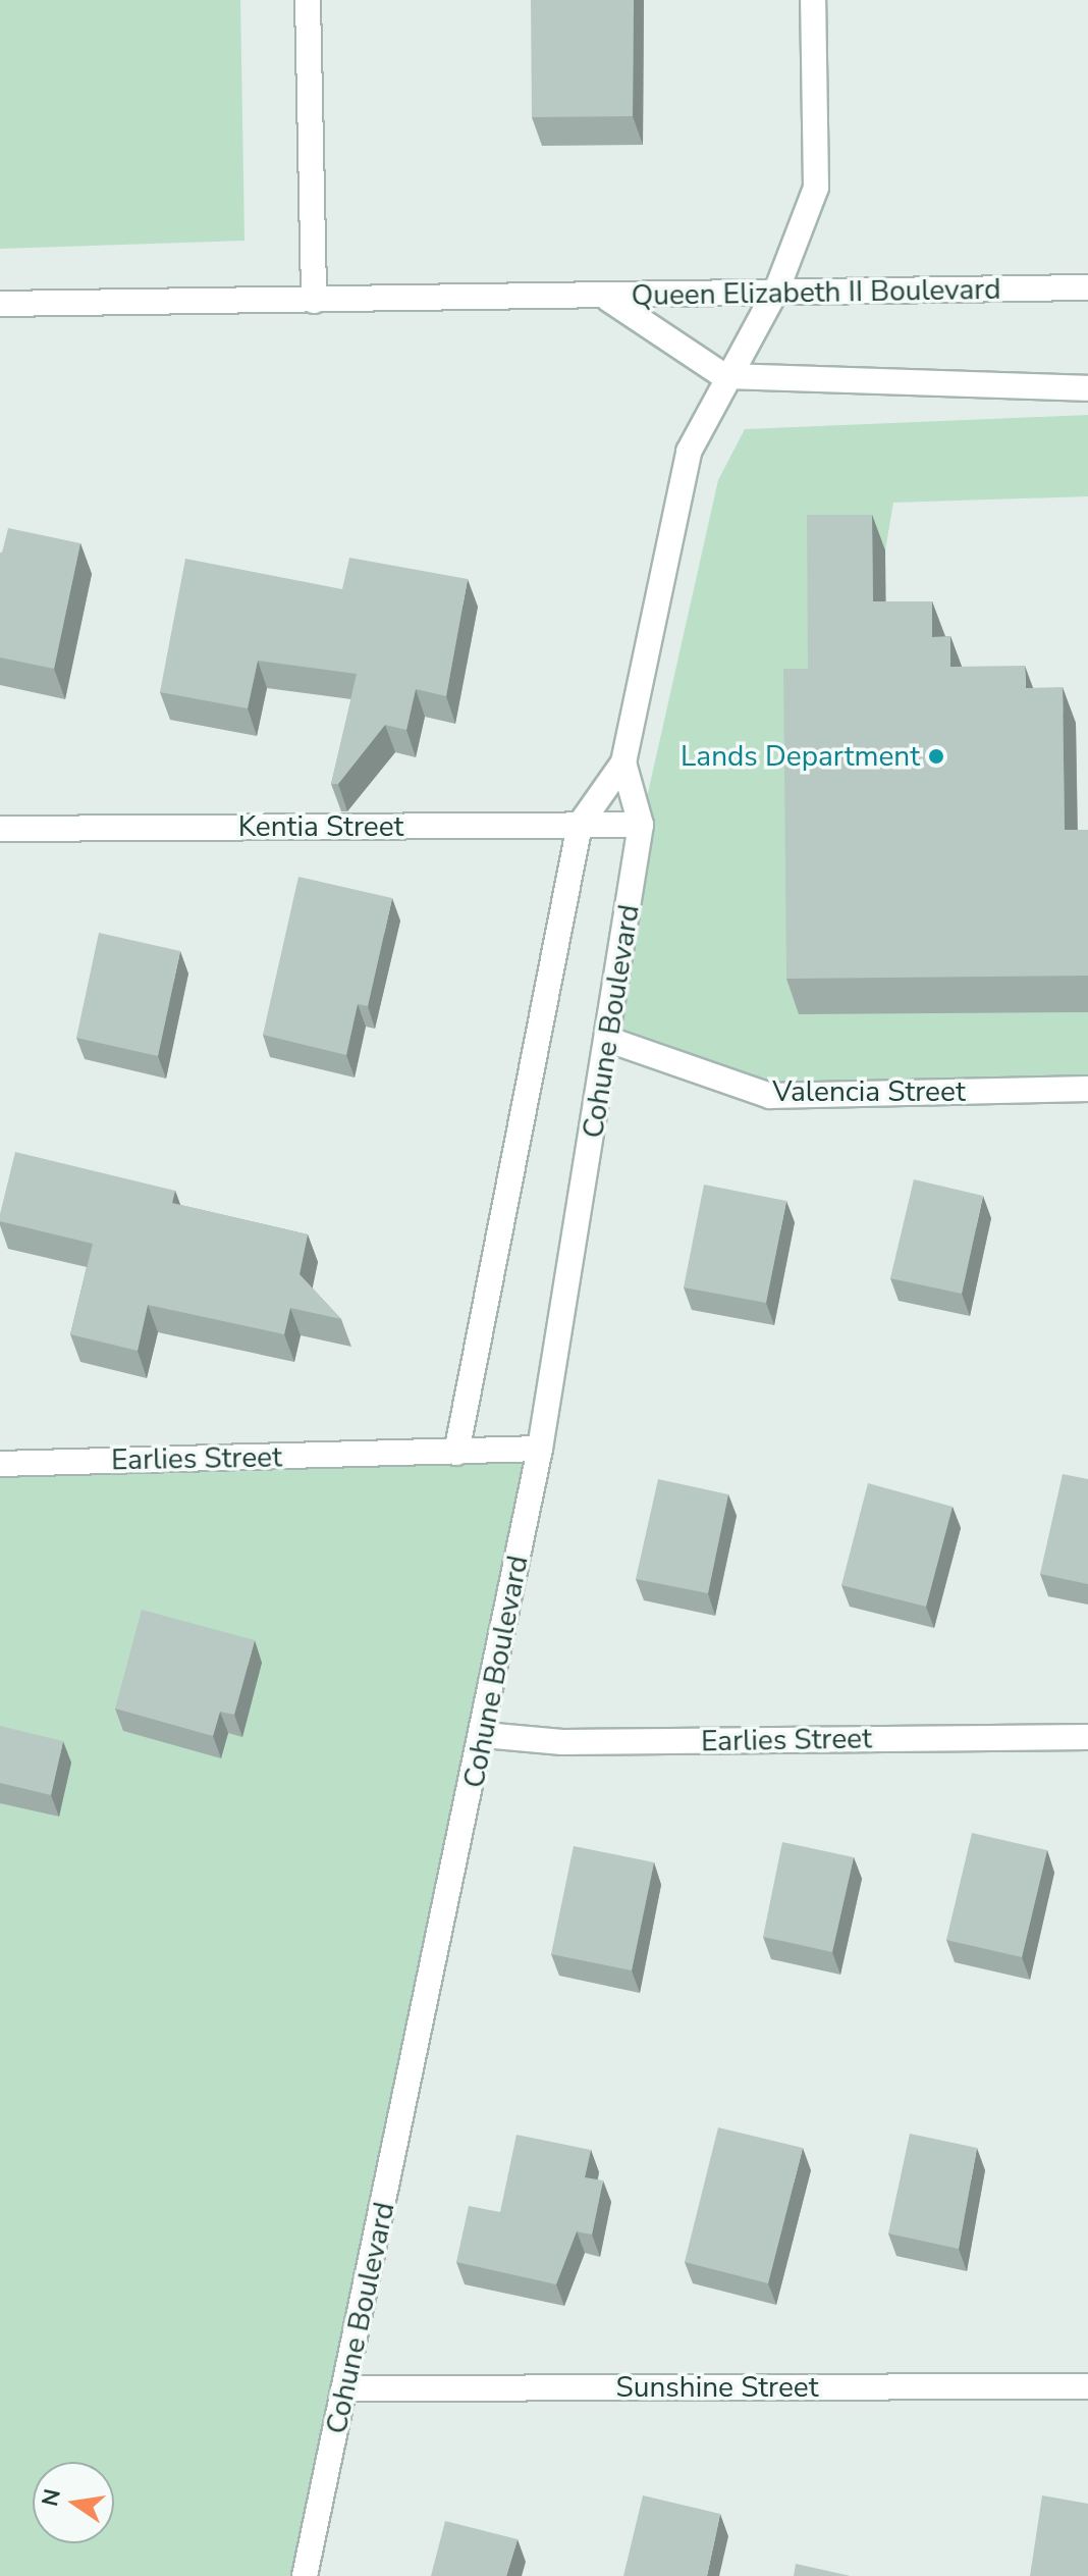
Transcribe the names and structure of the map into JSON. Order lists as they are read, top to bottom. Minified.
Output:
{"streets":{"street":["Queen Elizabeth II Boulevard","Kentia Street","Cohune Boulevard","Valencia Street","Earlies Street","Sunshine Street"]},"crossings":[["Queen Elizabeth II Boulevard","Cohune Boulevard"],["Kentia Street","Cohune Boulevard"],["Cohune Boulevard","Valencia Street"],["Cohune Boulevard","Earlies Street"],["Cohune Boulevard","Sunshine Street"]],"places":["Lands Department"],"north":"left"}
